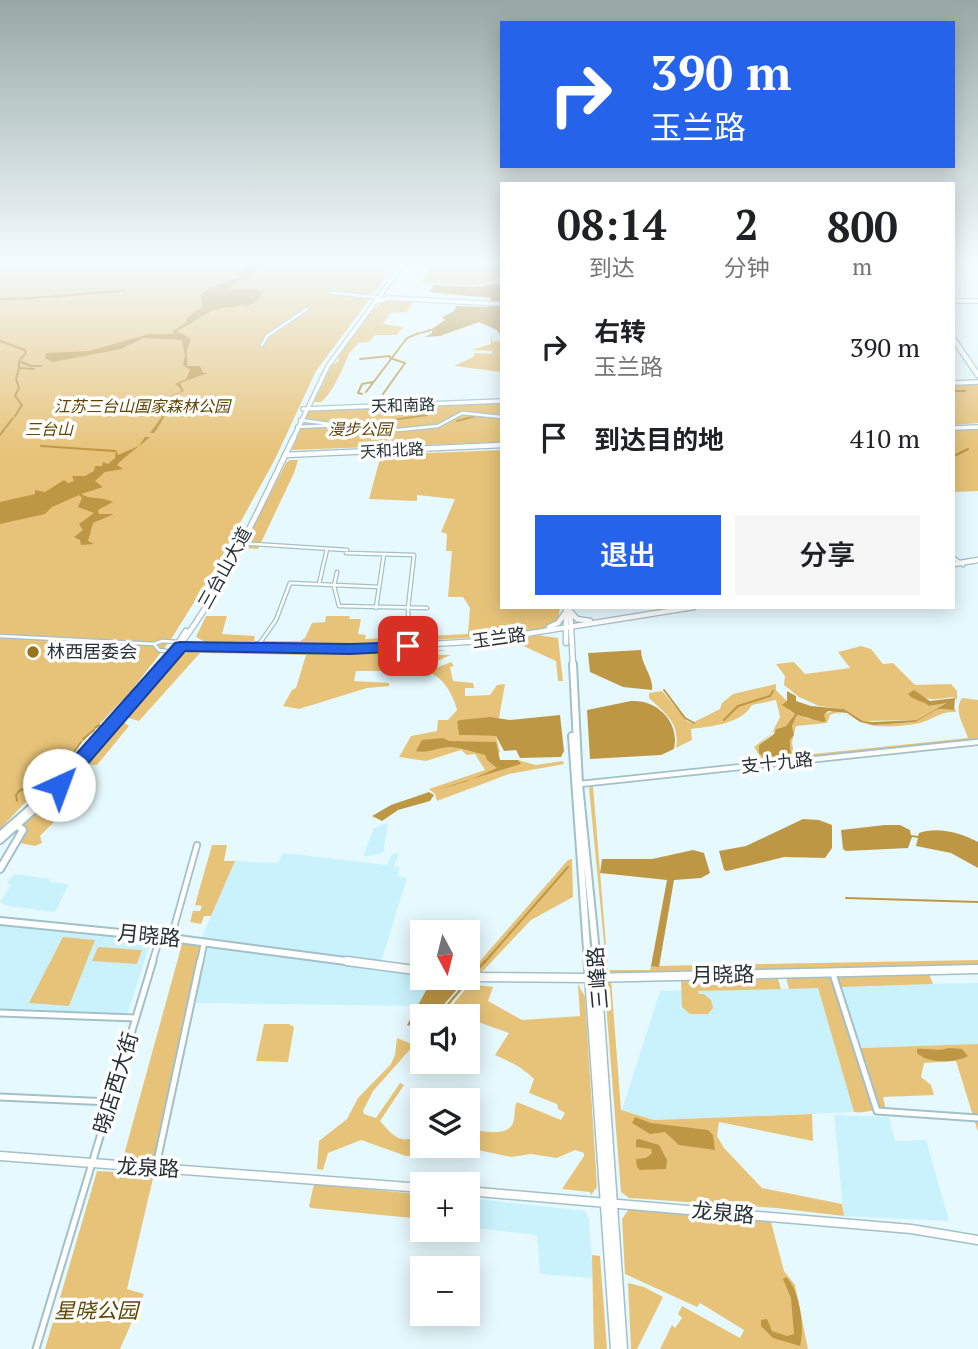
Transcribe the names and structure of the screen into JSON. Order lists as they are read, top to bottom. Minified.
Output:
{"streets":{"street":["天和南路","天和北路","三台山大道","玉兰路","支十九路","月晓路","三峰路","晓店西大街","龙泉路"]},"crossings":[["天和南路","三台山大道"],["天和北路","三台山大道"],["三台山大道","玉兰路"],["玉兰路","三峰路"],["支十九路","三峰路"],["月晓路","三峰路"],["月晓路","晓店西大街"],["三峰路","龙泉路"],["晓店西大街","龙泉路"]],"parks":["江苏三台山国家森林公园","三台山","漫步公园","星晓公园"],"places":["林西居委会"],"north":"bottom","page":{"turn":["390 m","玉兰路"],"eta":["08:14","到达","2","分钟","800","m"],"list":[{"name":"右转","note":"玉兰路","value":"390 m"},{"name":"到达目的地","value":"410 m"}],"buttons":["退出","分享"],"map_buttons":["+","−"]}}
